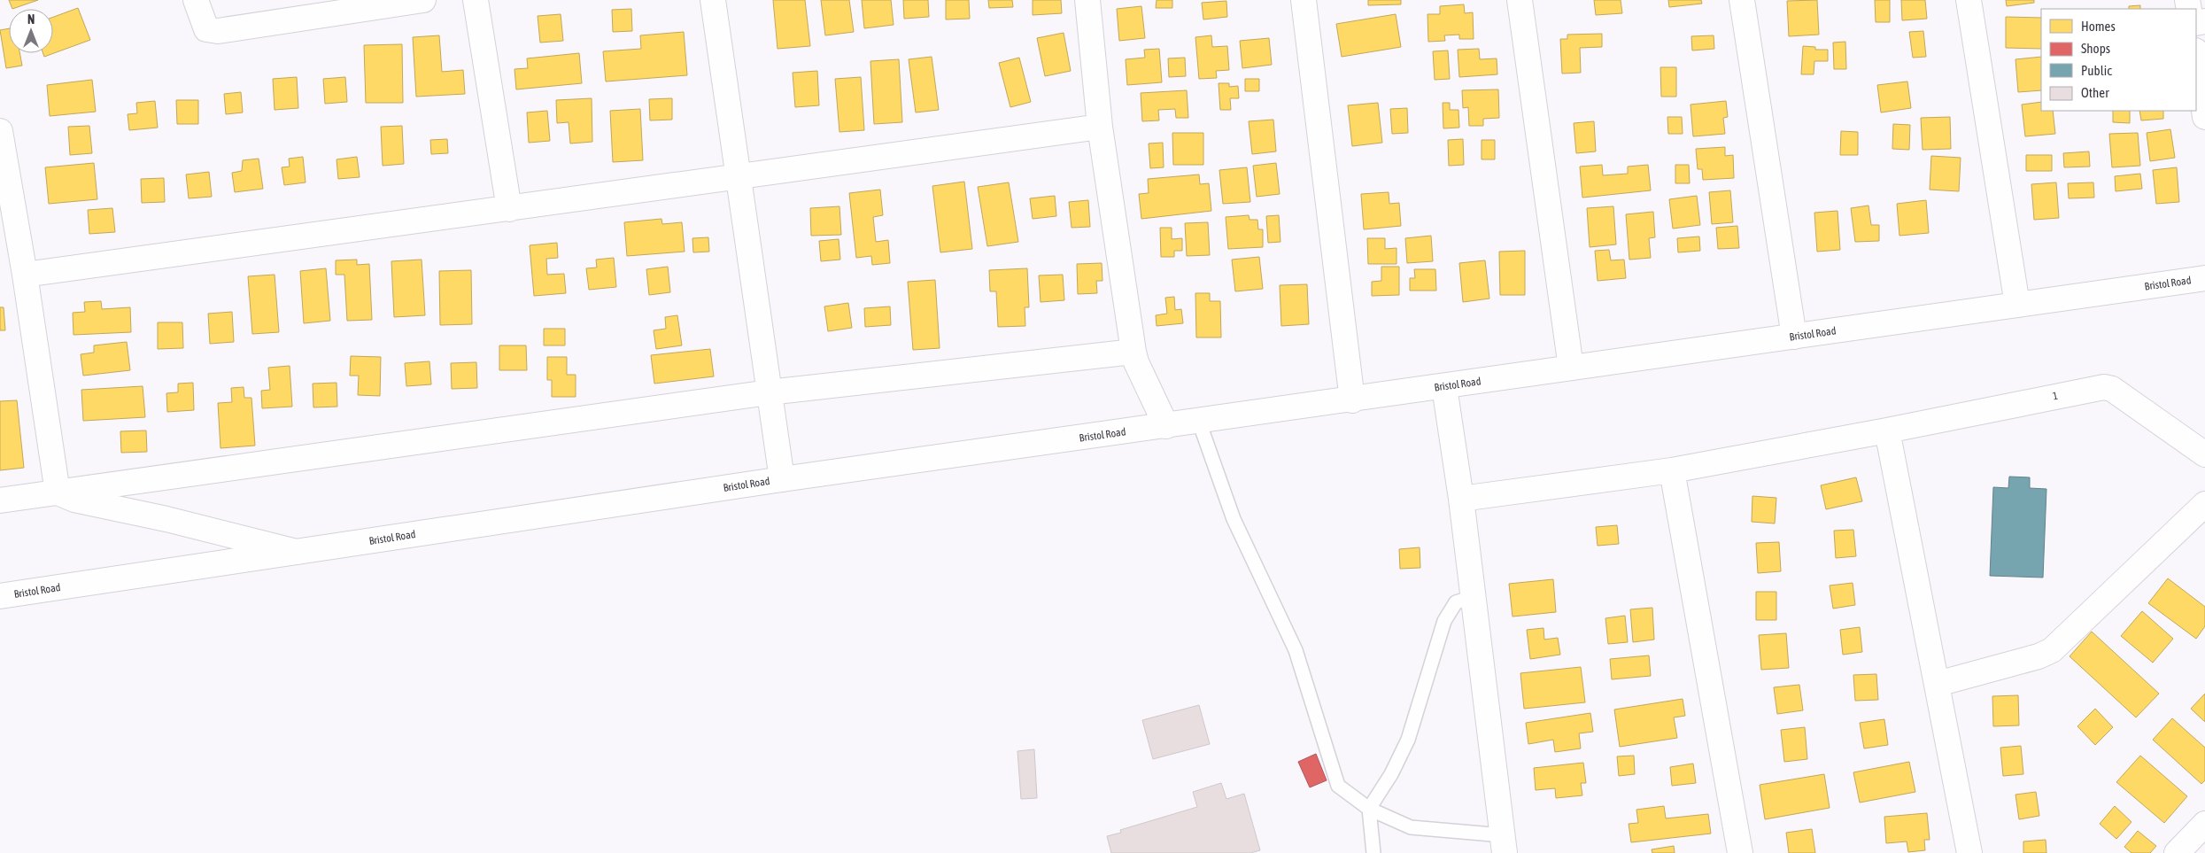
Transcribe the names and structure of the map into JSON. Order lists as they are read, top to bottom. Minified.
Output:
{"streets":{"street":["Bristol Road","1"]},"legend":["Homes","Shops","Public","Other"],"north":"top"}
